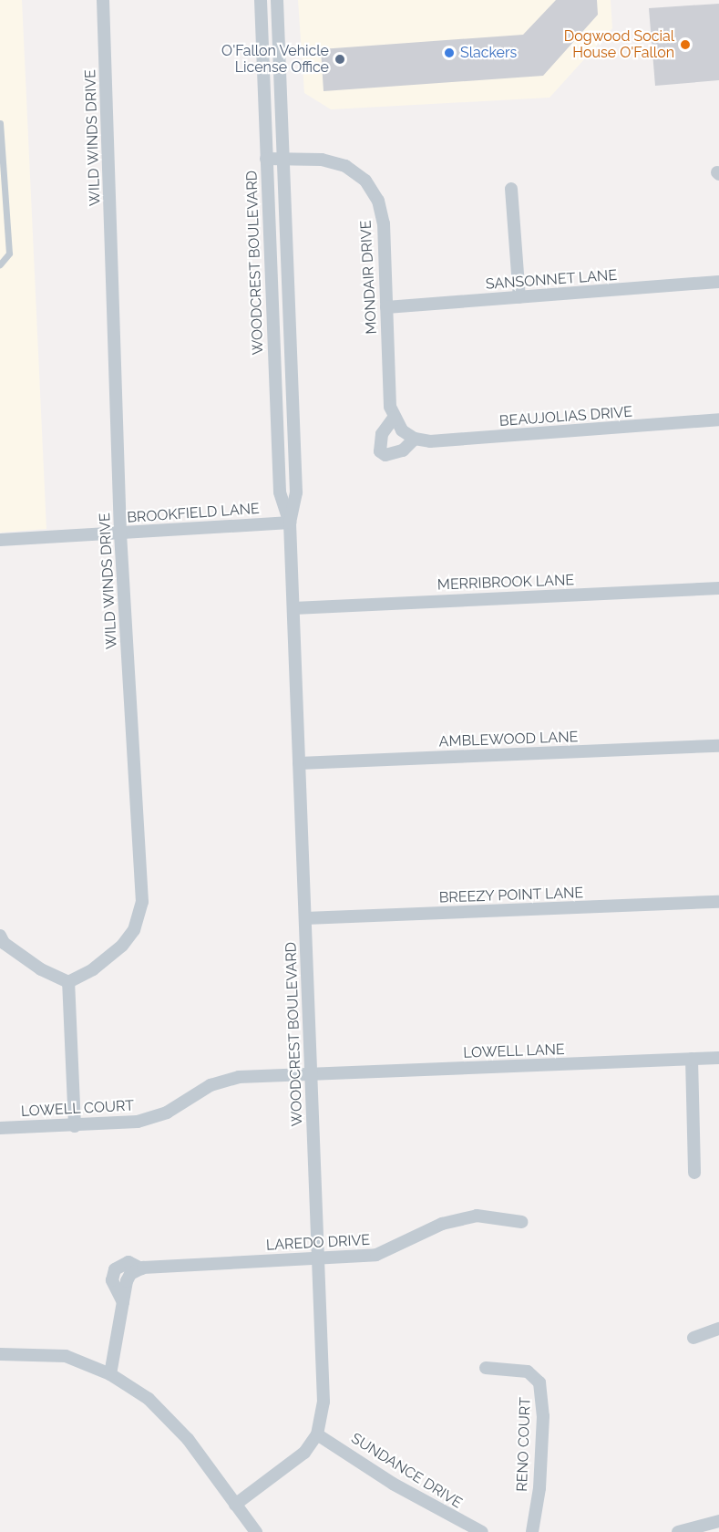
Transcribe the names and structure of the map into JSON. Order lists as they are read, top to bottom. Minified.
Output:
{"streets":{"street":["WILD WINDS DRIVE","WOODCREST BOULEVARD","MONDAIR DRIVE","SANSONNET LANE","BEAUJOLIAS DRIVE","BROOKFIELD LANE","MERRIBROOK LANE","AMBLEWOOD LANE","BREEZY POINT LANE","LOWELL LANE","LOWELL COURT","LAREDO DRIVE","RENO COURT","SUNDANCE DRIVE"]},"crossings":[["WILD WINDS DRIVE","BROOKFIELD LANE"],["WOODCREST BOULEVARD","MONDAIR DRIVE"],["WOODCREST BOULEVARD","BROOKFIELD LANE"],["WOODCREST BOULEVARD","MERRIBROOK LANE"],["WOODCREST BOULEVARD","AMBLEWOOD LANE"],["WOODCREST BOULEVARD","BREEZY POINT LANE"],["WOODCREST BOULEVARD","LOWELL LANE"],["WOODCREST BOULEVARD","LOWELL COURT"],["WOODCREST BOULEVARD","LAREDO DRIVE"],["WOODCREST BOULEVARD","SUNDANCE DRIVE"],["MONDAIR DRIVE","SANSONNET LANE"],["LOWELL LANE","LOWELL COURT"]],"places":["Dogwood Social House O'Fallon","Slackers","O'Fallon Vehicle License Office"]}
